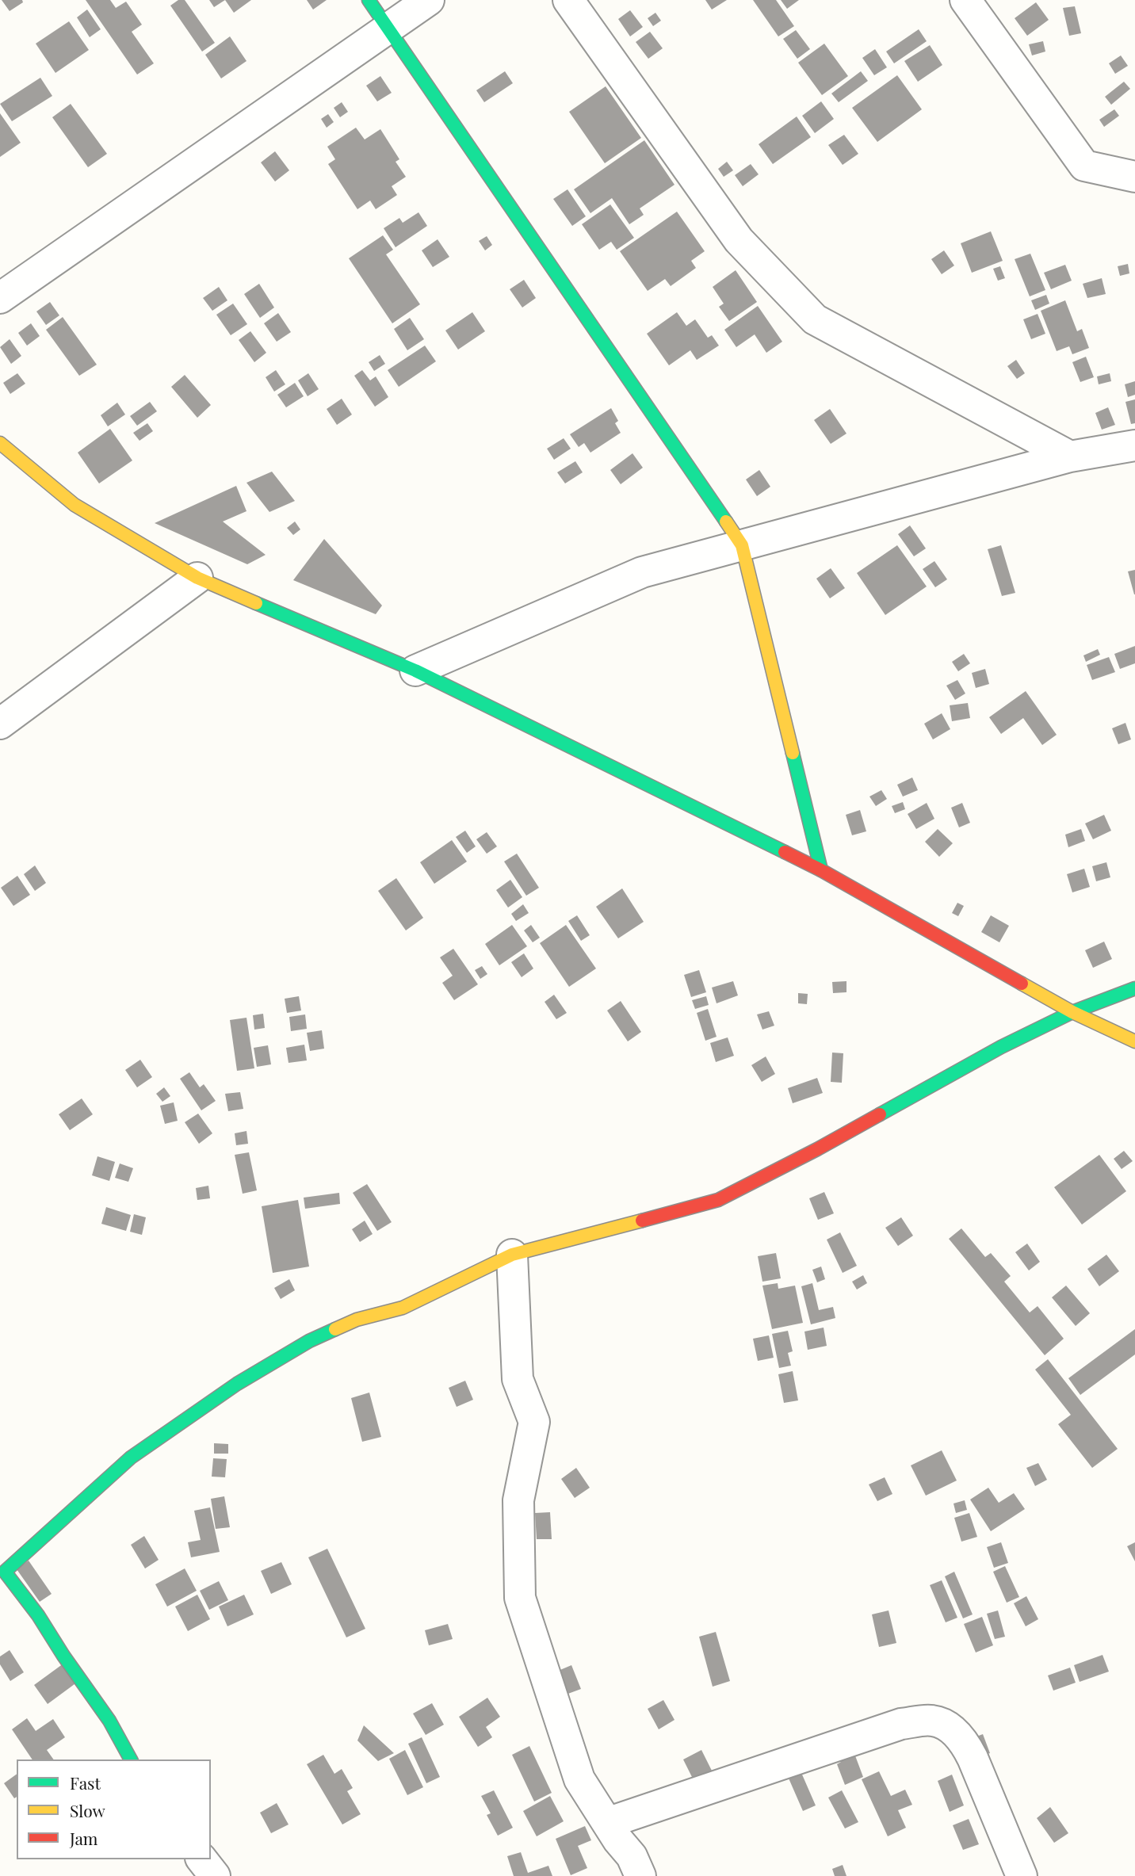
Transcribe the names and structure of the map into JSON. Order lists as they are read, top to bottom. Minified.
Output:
{"legend":["Fast","Slow","Jam"]}
